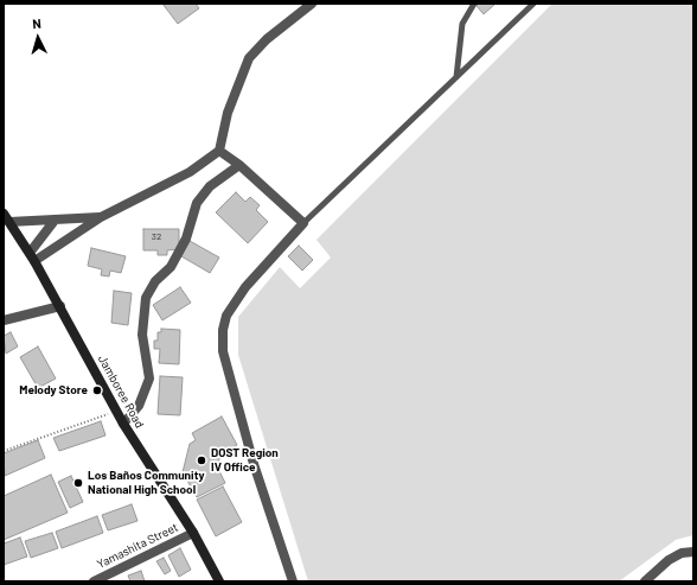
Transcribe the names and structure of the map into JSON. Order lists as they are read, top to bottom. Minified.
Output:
{"streets":{"main road":["Jamboree Road"],"street":["Yamashita Street"]},"crossings":[["Jamboree Road","Yamashita Street"]],"places":["Melody Store","DOST Region IV Office","Los Baños Community National High School"],"house_numbers":["32"],"north":"top"}
